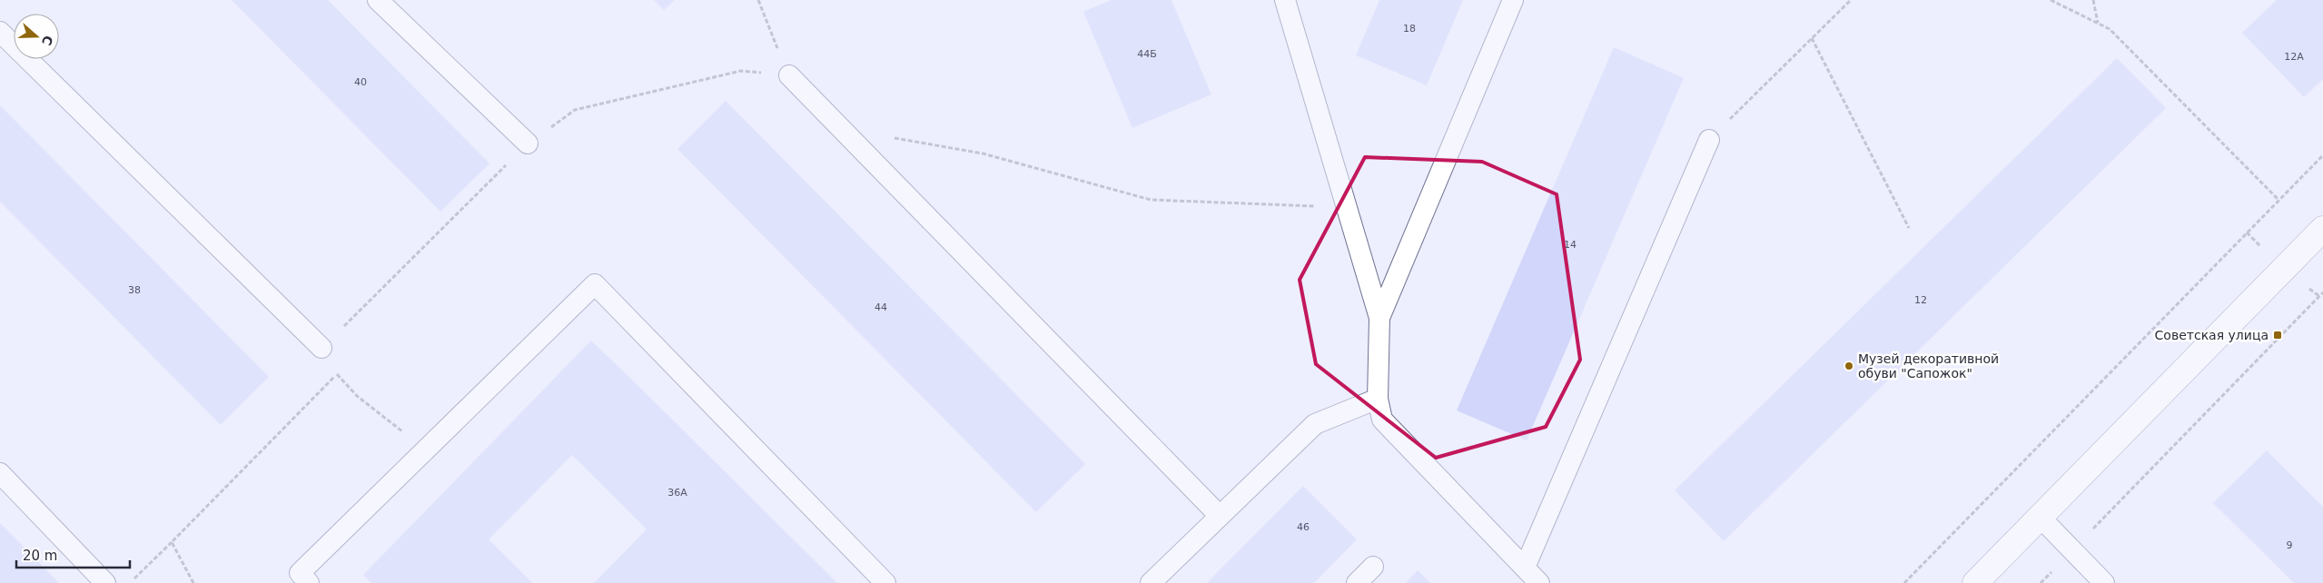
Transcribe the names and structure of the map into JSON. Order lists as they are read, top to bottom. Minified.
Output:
{"places":{"transit":["Советская улица"],"other":["Музей декоративной обуви \"Сапожок\""]},"house_numbers":["18","44Б","12А","40","14","38","12","44","36А","46","9"],"scale_bar":"20 m","north":"right"}
